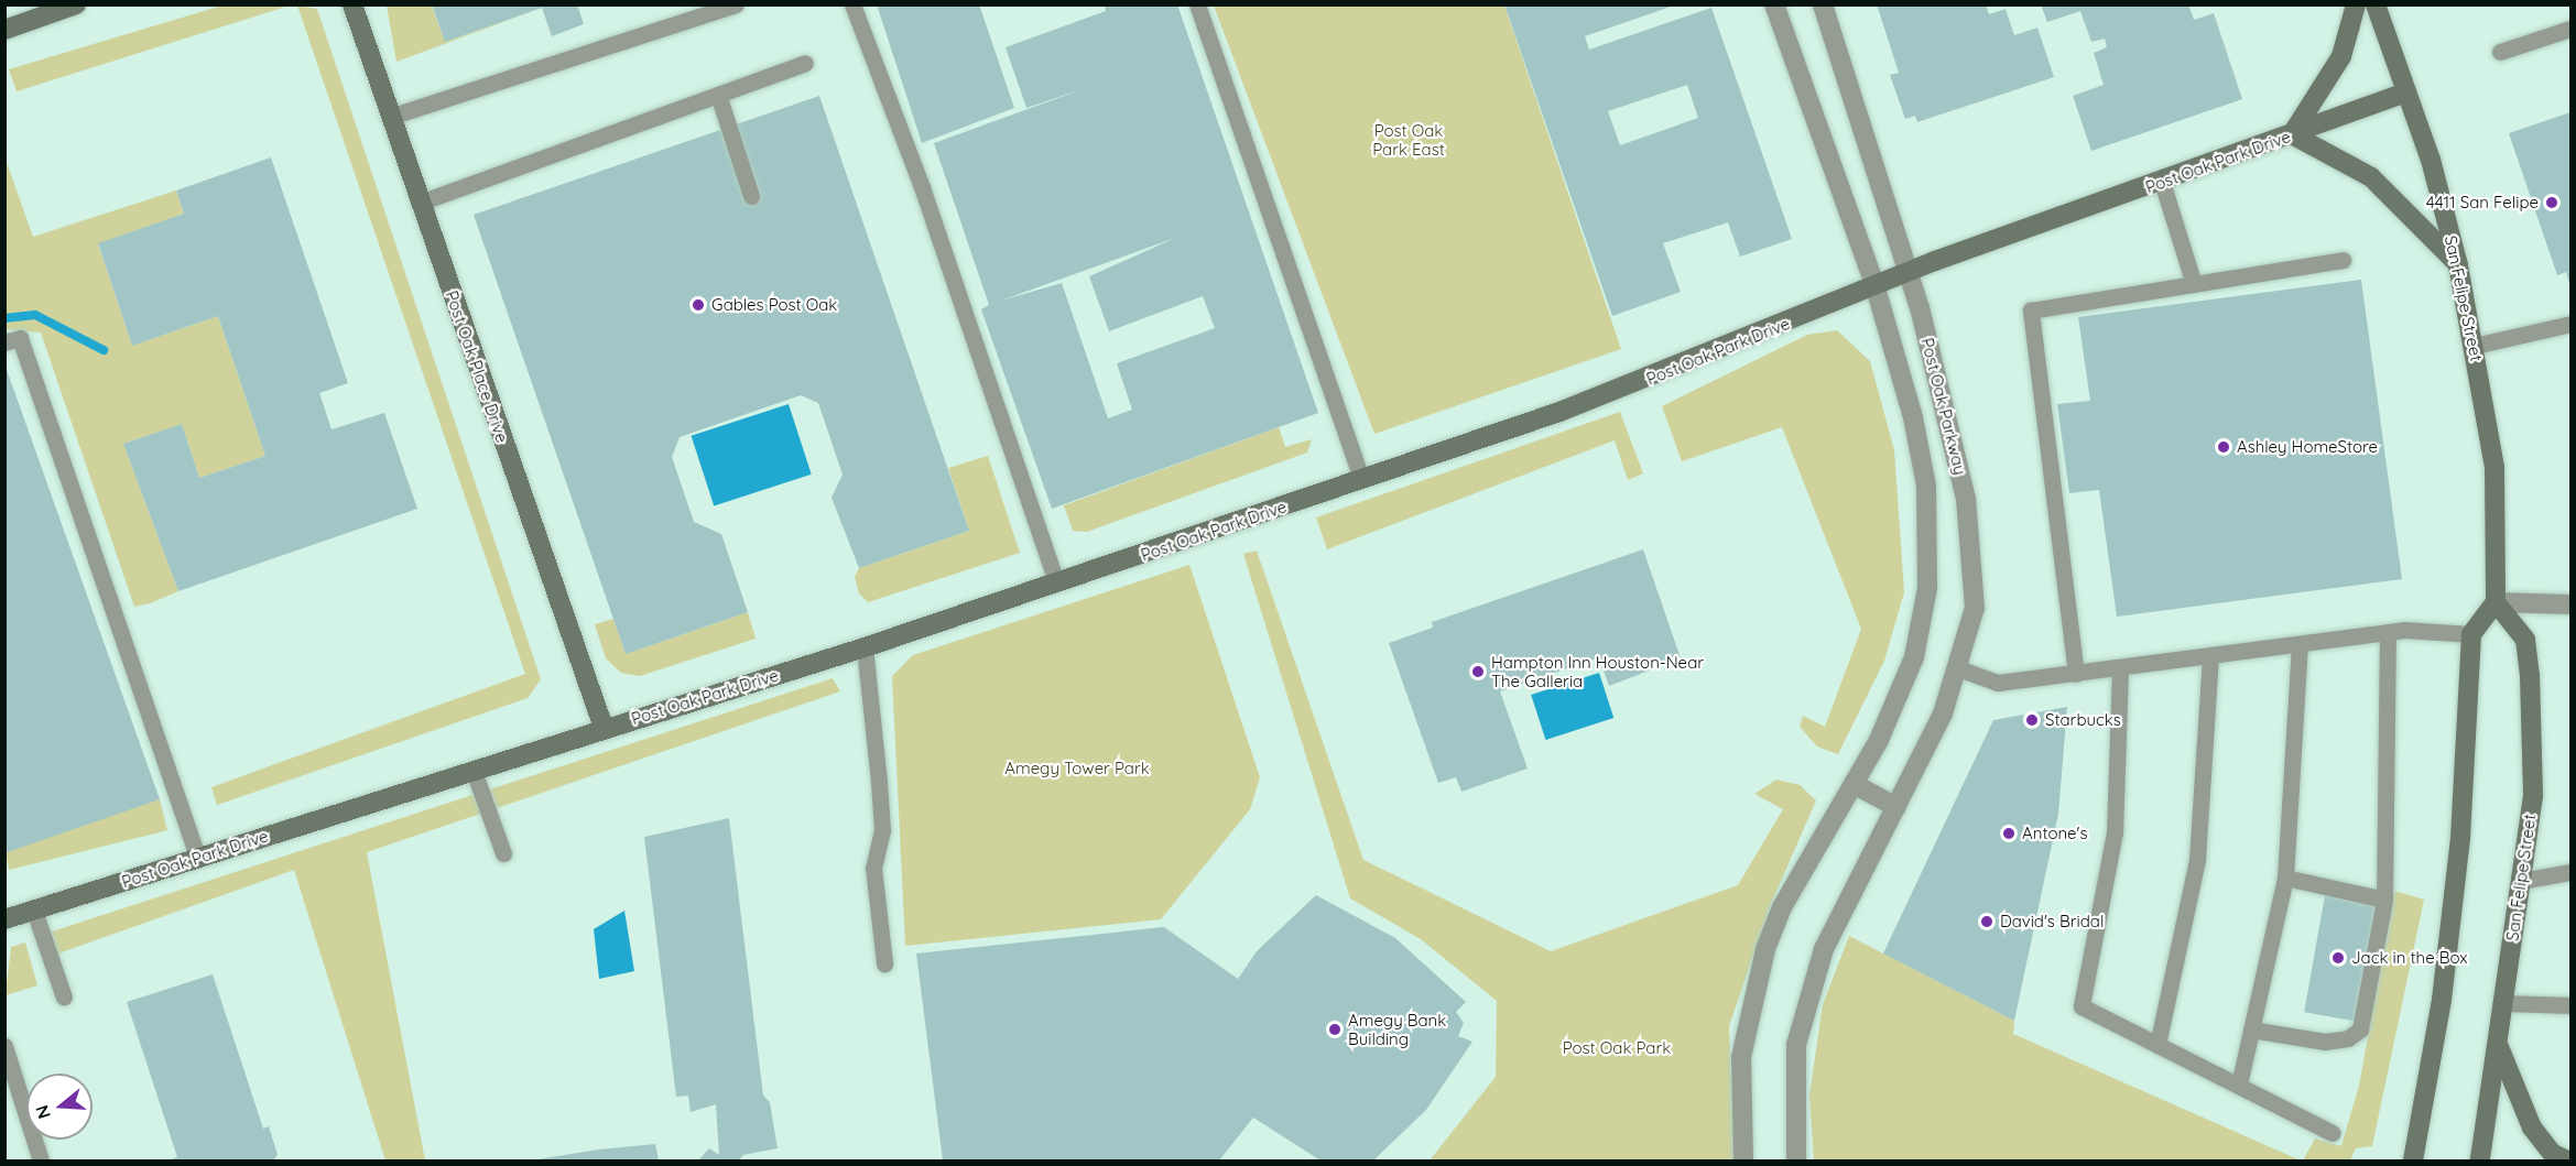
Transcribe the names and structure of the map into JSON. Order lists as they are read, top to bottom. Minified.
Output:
{"streets":{"street":["Post Oak Park Drive","San Felipe Street","Post Oak Place Drive","Post Oak Parkway"]},"crossings":[["Post Oak Park Drive","San Felipe Street"],["Post Oak Park Drive","Post Oak Place Drive"],["Post Oak Park Drive","Post Oak Parkway"]],"parks":["Post Oak Park East","Amegy Tower Park","Post Oak Park"],"places":["4411 San Felipe","Gables Post Oak","Ashley HomeStore","Hampton Inn Houston-Near The Galleria","Starbucks","Antone's","David's Bridal","Jack in the Box","Amegy Bank Building"],"north":"left"}
